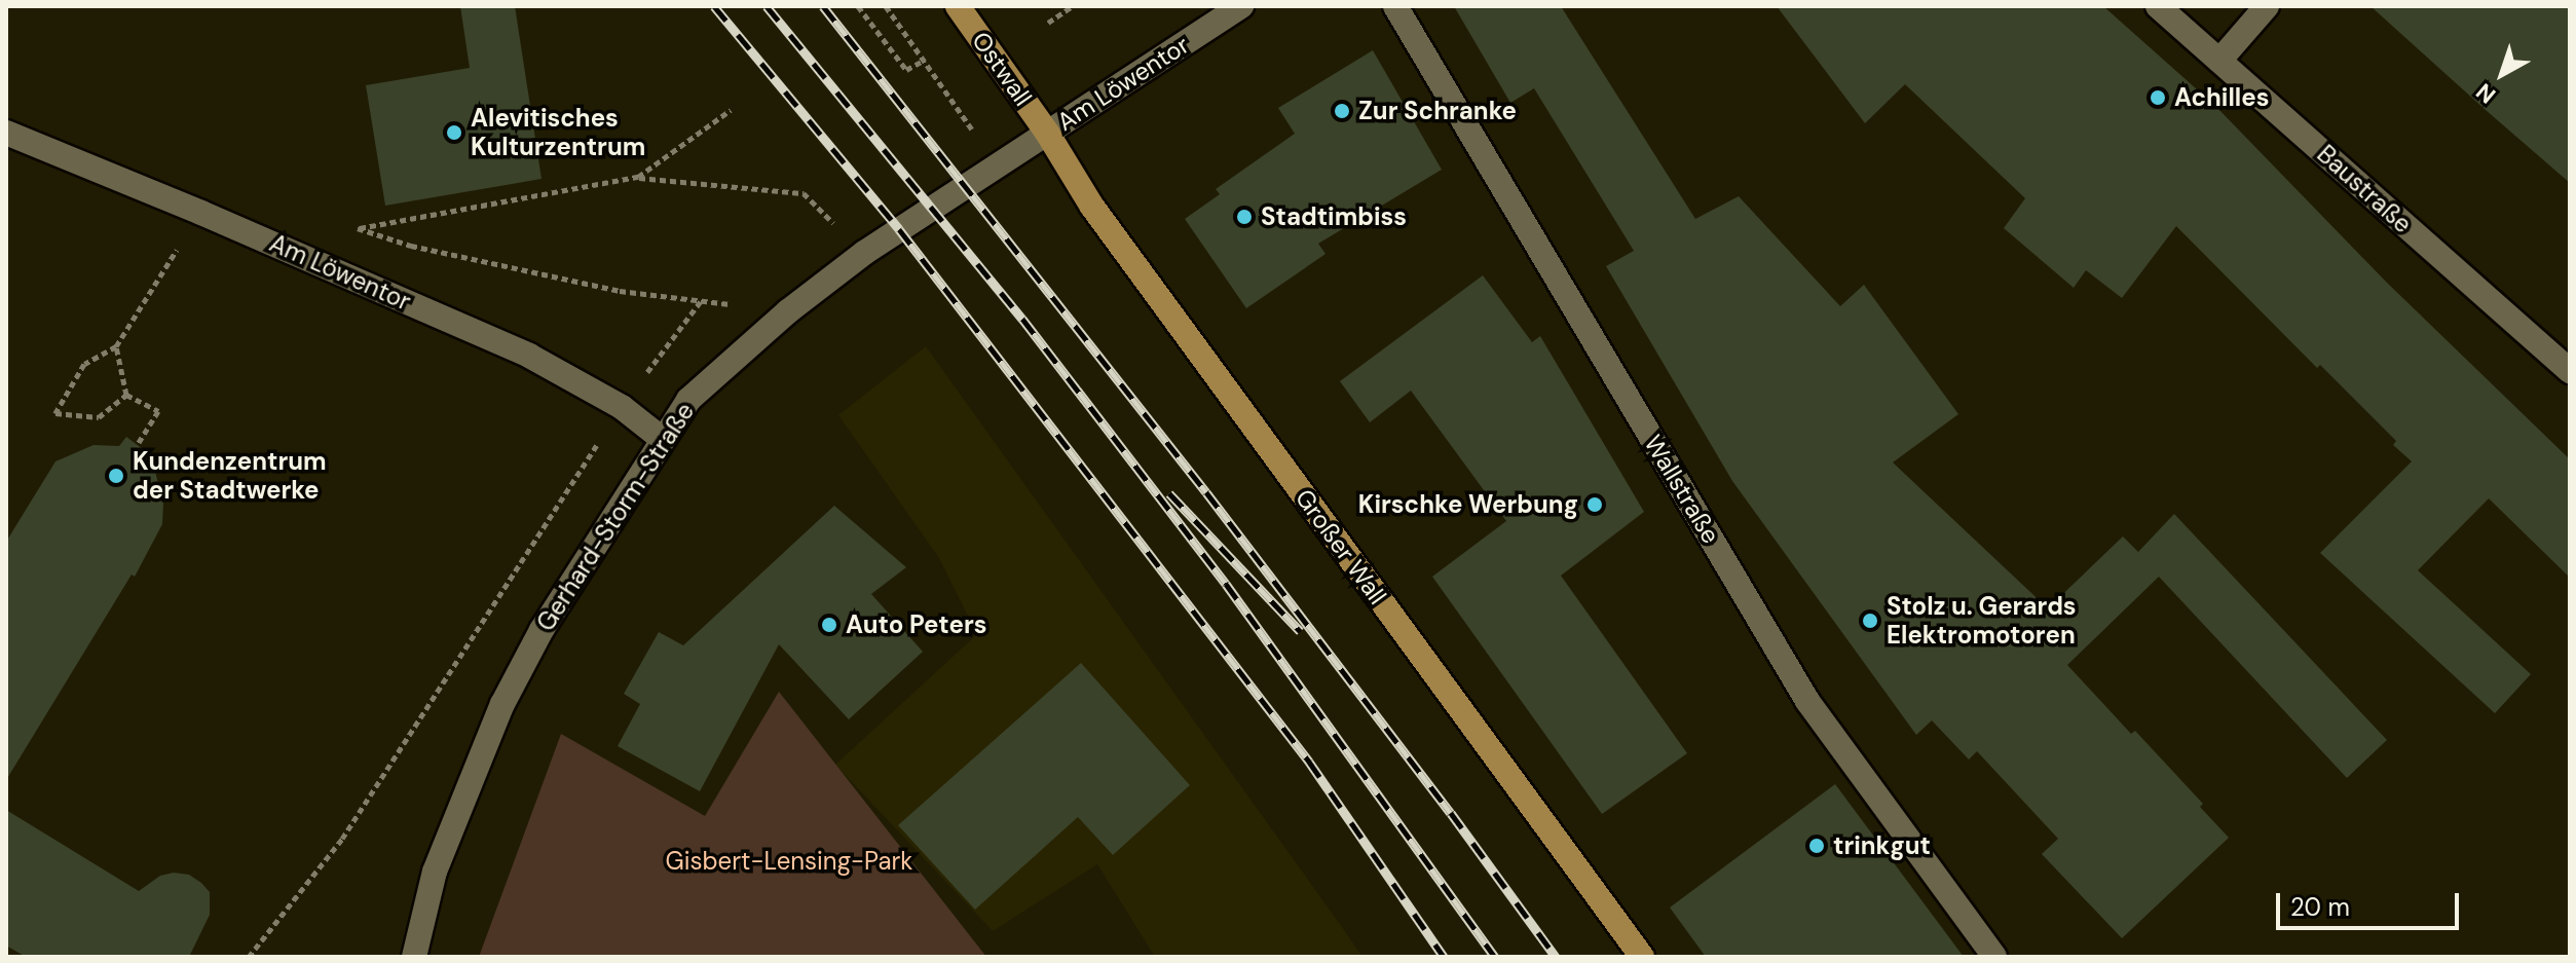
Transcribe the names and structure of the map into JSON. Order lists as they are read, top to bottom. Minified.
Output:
{"streets":{"main road":["Ostwall","Großer Wall"],"street":["Am Löwentor","Baustraße","Wallstraße","Gerhard-Storm-Straße"]},"crossings":[["Ostwall","Am Löwentor"],["Ostwall","Gerhard-Storm-Straße"],["Ostwall","Großer Wall"],["Am Löwentor","Gerhard-Storm-Straße"],["Am Löwentor","Großer Wall"],["Gerhard-Storm-Straße","Großer Wall"]],"parks":["Gisbert-Lensing-Park"],"places":["Achilles","Zur Schranke","Alevitisches Kulturzentrum","Stadtimbiss","Kundenzentrum der Stadtwerke","Kirschke Werbung","Stolz u. Gerards Elektromotoren","Auto Peters","trinkgut"],"scale_bar":"20 m","north":"bottom left"}
